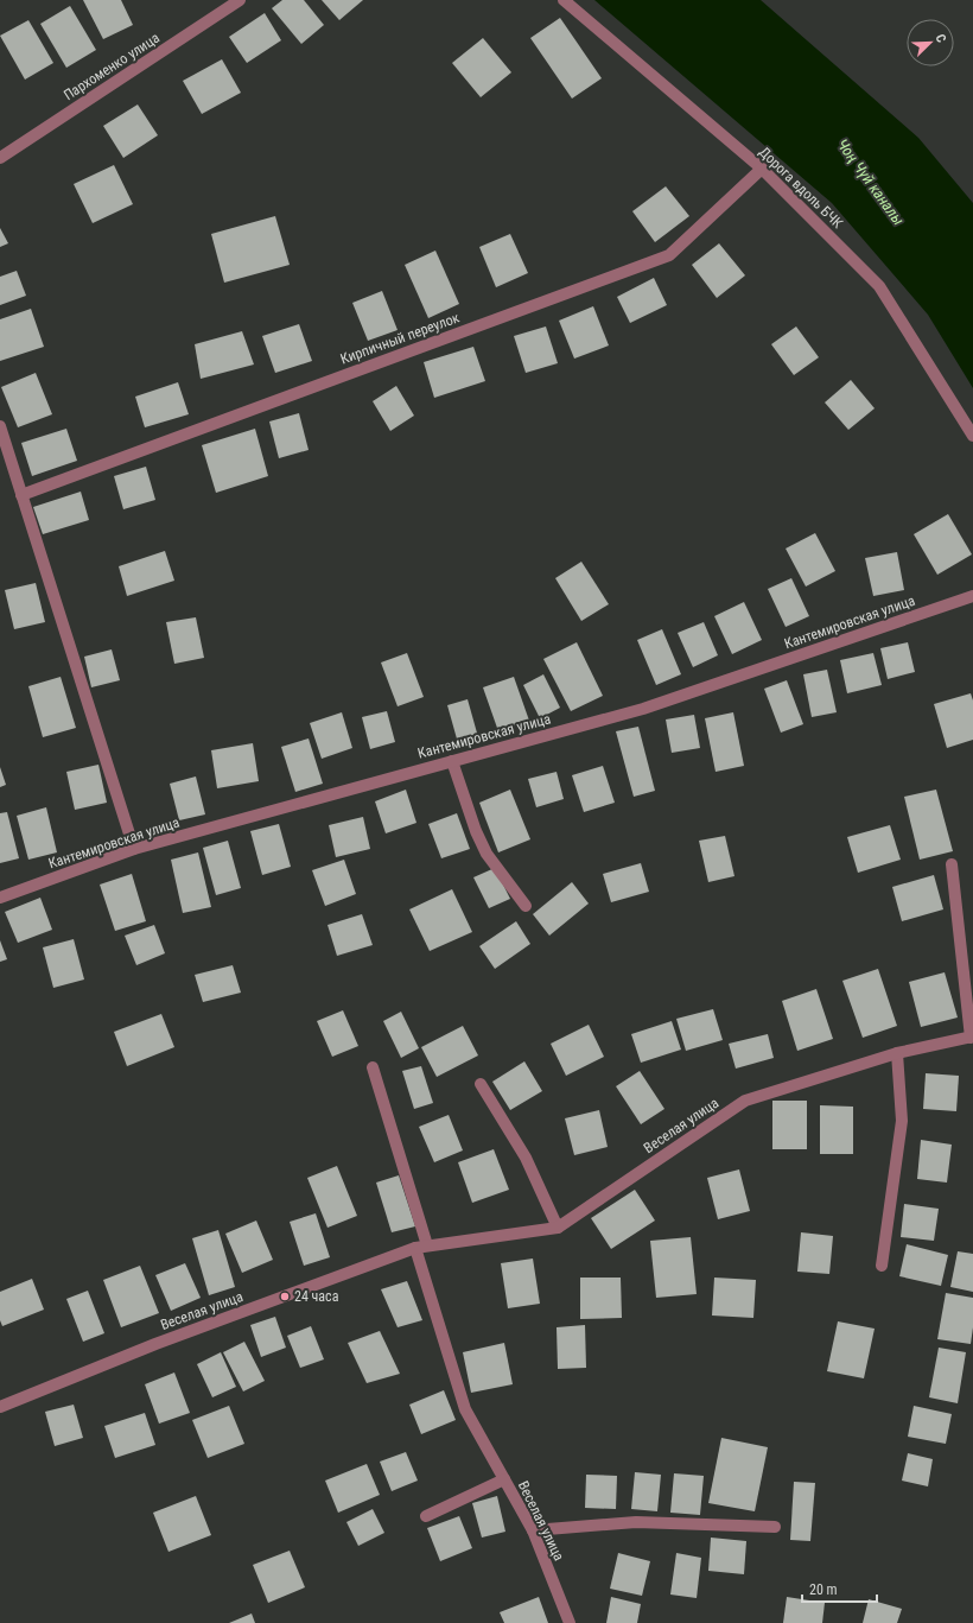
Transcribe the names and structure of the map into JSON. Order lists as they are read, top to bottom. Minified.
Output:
{"streets":{"street":["Пархоменко улица","Дорога вдоль БЧК","Кирпичный переулок","Кантемировская улица","Веселая улица"]},"crossings":[["Дорога вдоль БЧК","Кирпичный переулок"]],"water":["Чоң Чүй каналы"],"places":["24 часа"],"scale_bar":"20 m","north":"top right"}
